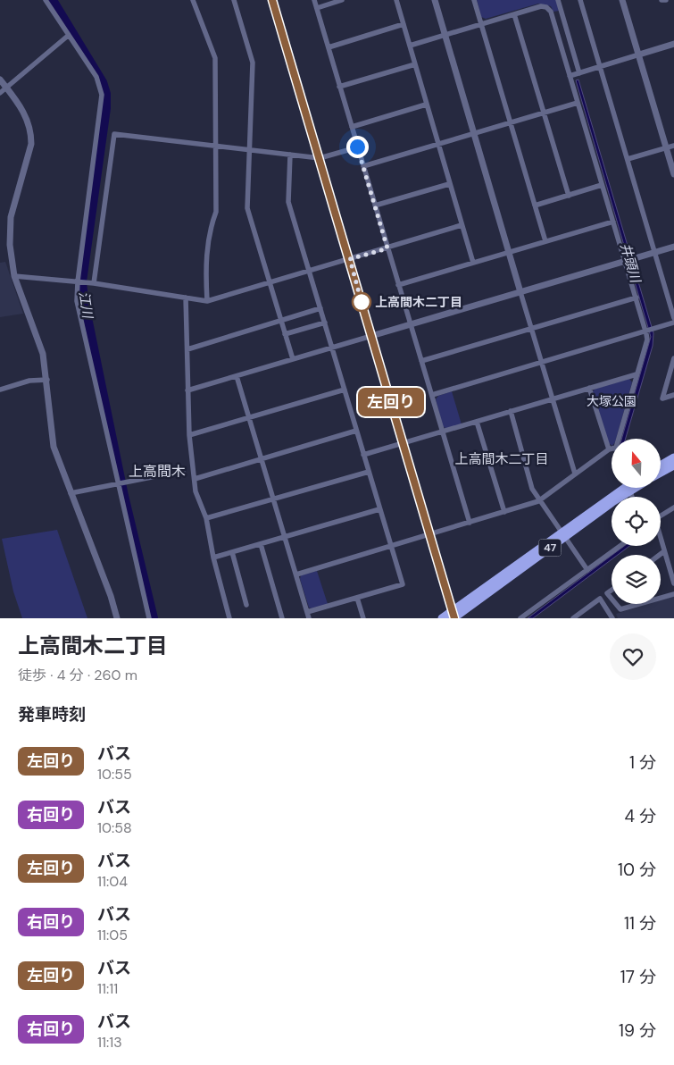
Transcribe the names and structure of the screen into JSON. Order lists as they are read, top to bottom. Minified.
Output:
{"streets":{"main road":["47"]},"districts":["上高間木二丁目","上高間木"],"water":["井頭川","江川"],"parks":["大塚公園"],"places":["上高間木二丁目"],"lines":["bus line 左回り"],"north":"top","page":{"on_map":"左回り","heading":[["上高間木二丁目","徒歩 · 4 分 · 260 m"],"発車時刻"],"list":[{"mark":"左回り","name":"バス","note":"10:55","value":"1 分"},{"mark":"右回り","name":"バス","note":"10:58","value":"4 分"},{"mark":"左回り","name":"バス","note":"11:04","value":"10 分"},{"mark":"右回り","name":"バス","note":"11:05","value":"11 分"},{"mark":"左回り","name":"バス","note":"11:11","value":"17 分"},{"mark":"右回り","name":"バス","note":"11:13","value":"19 分"}]}}
